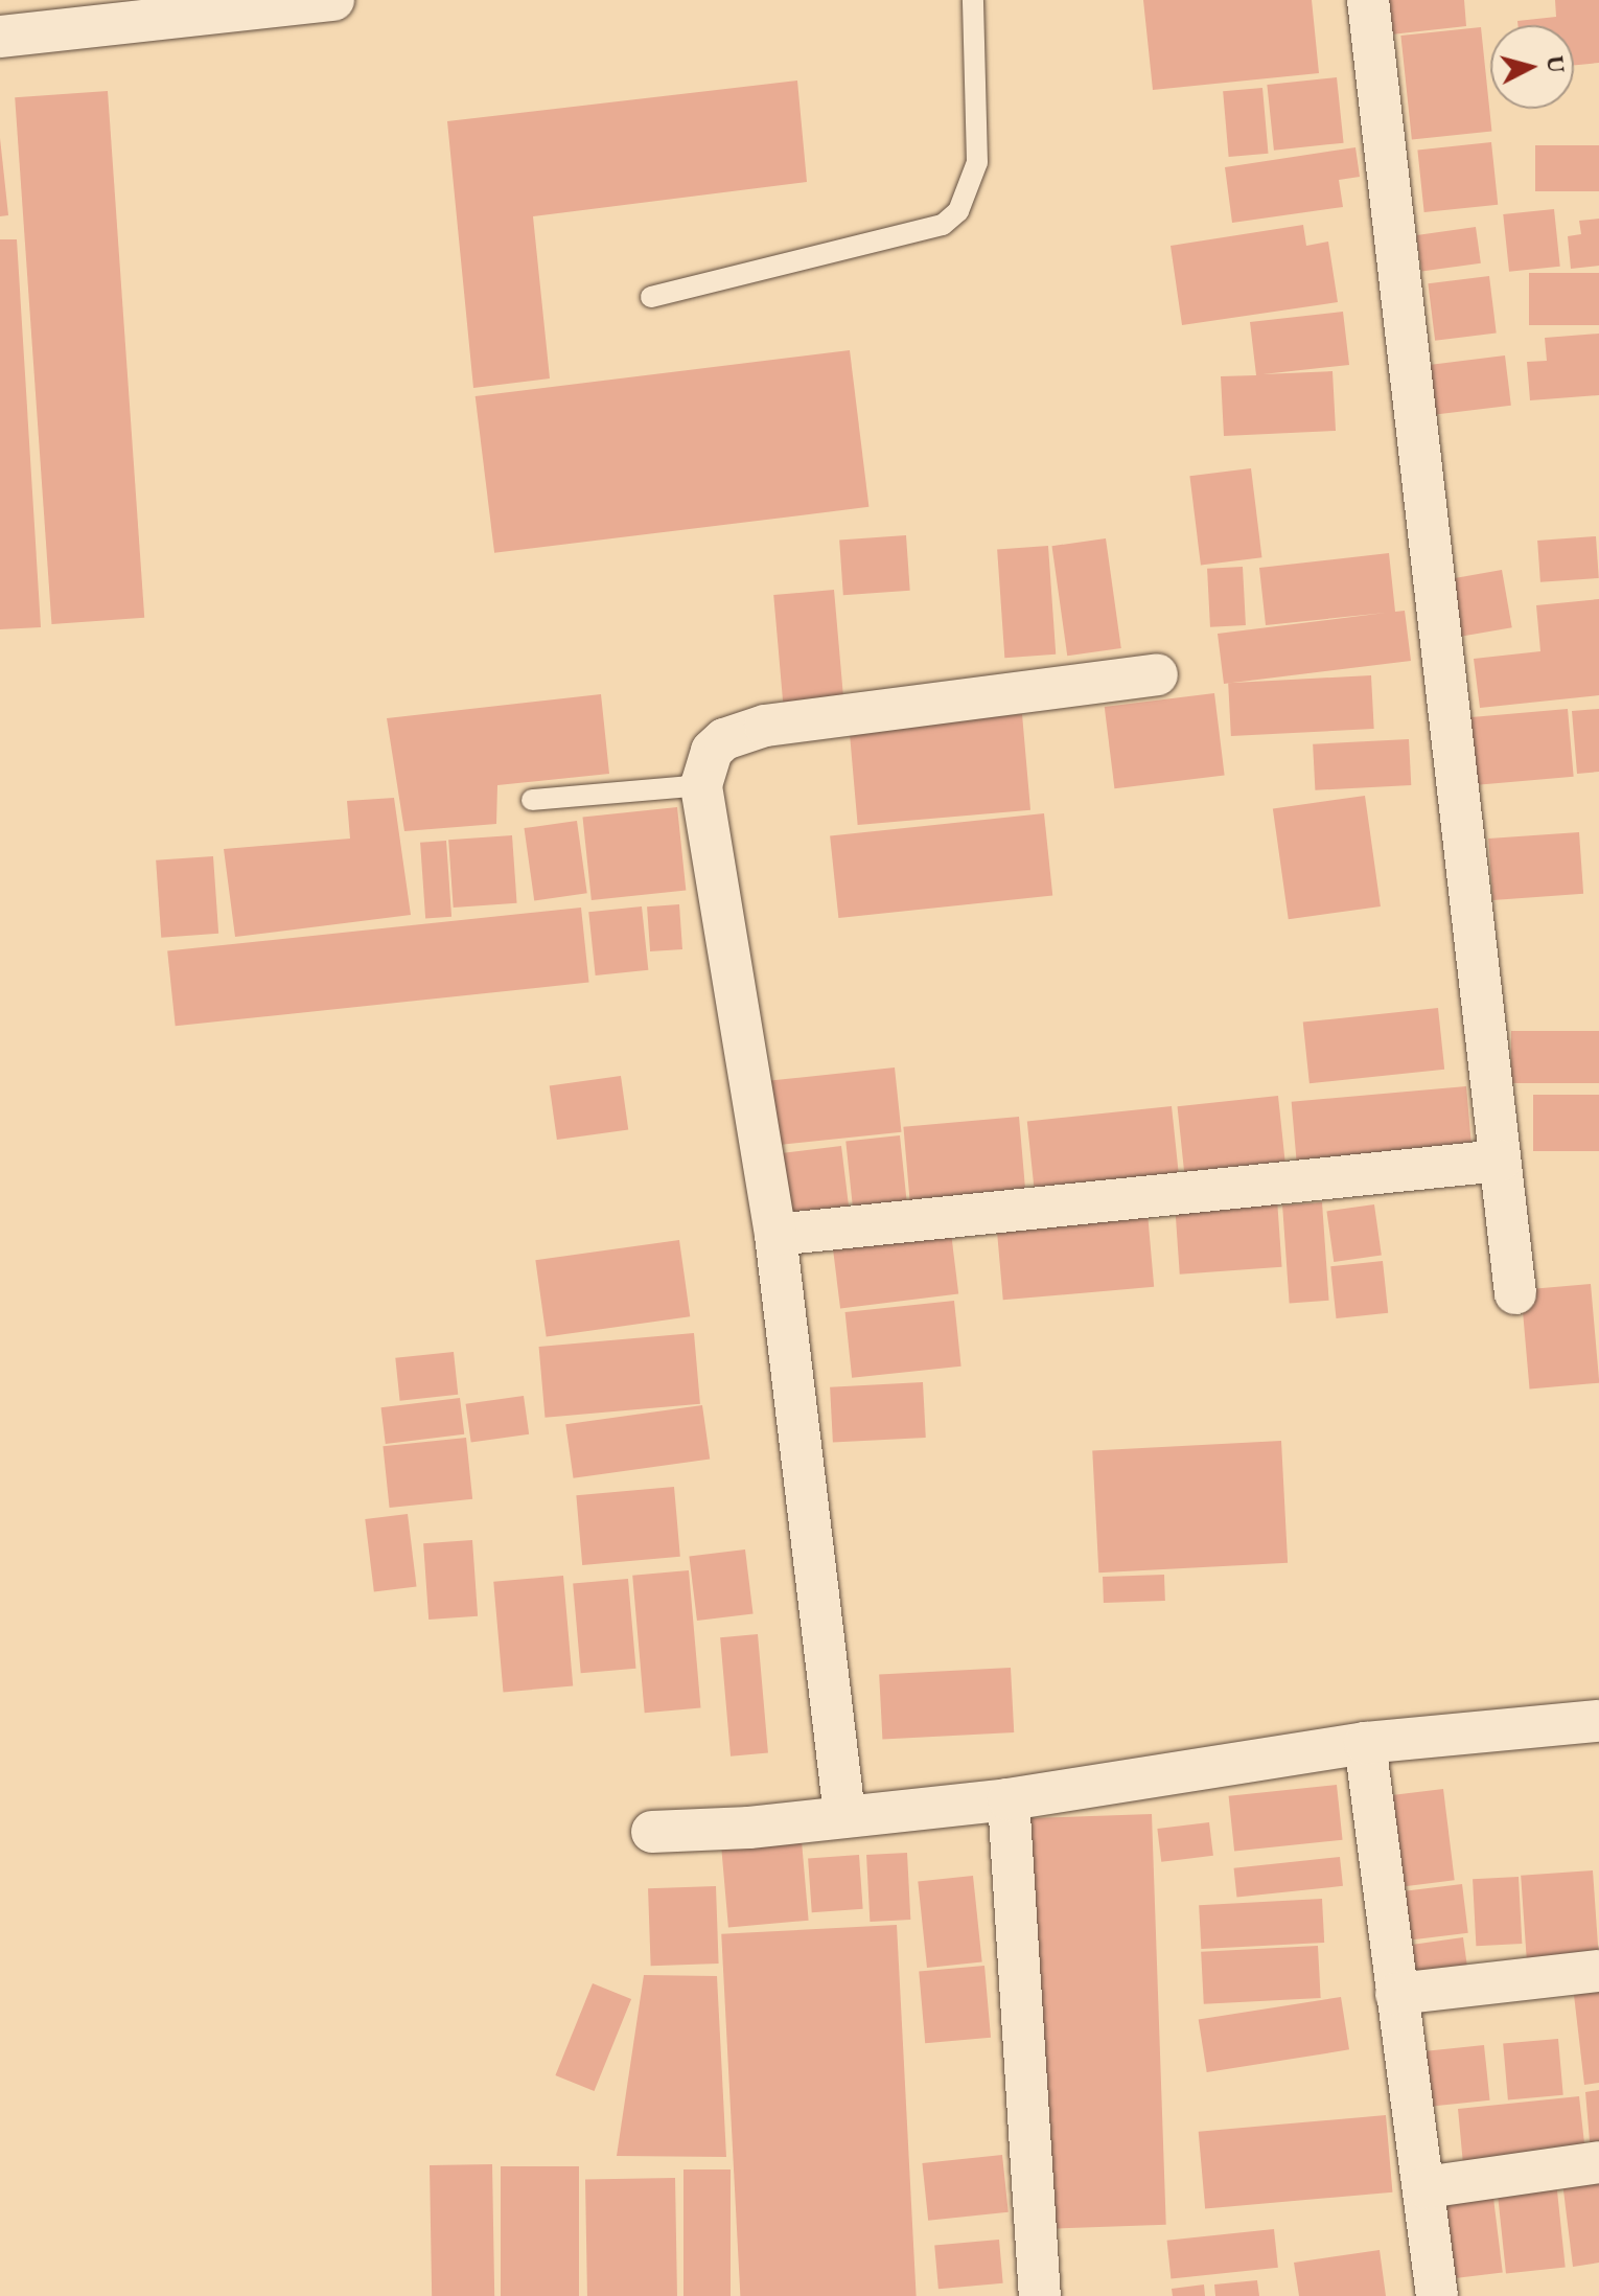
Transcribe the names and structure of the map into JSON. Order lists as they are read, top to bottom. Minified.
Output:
{"north":"right"}
